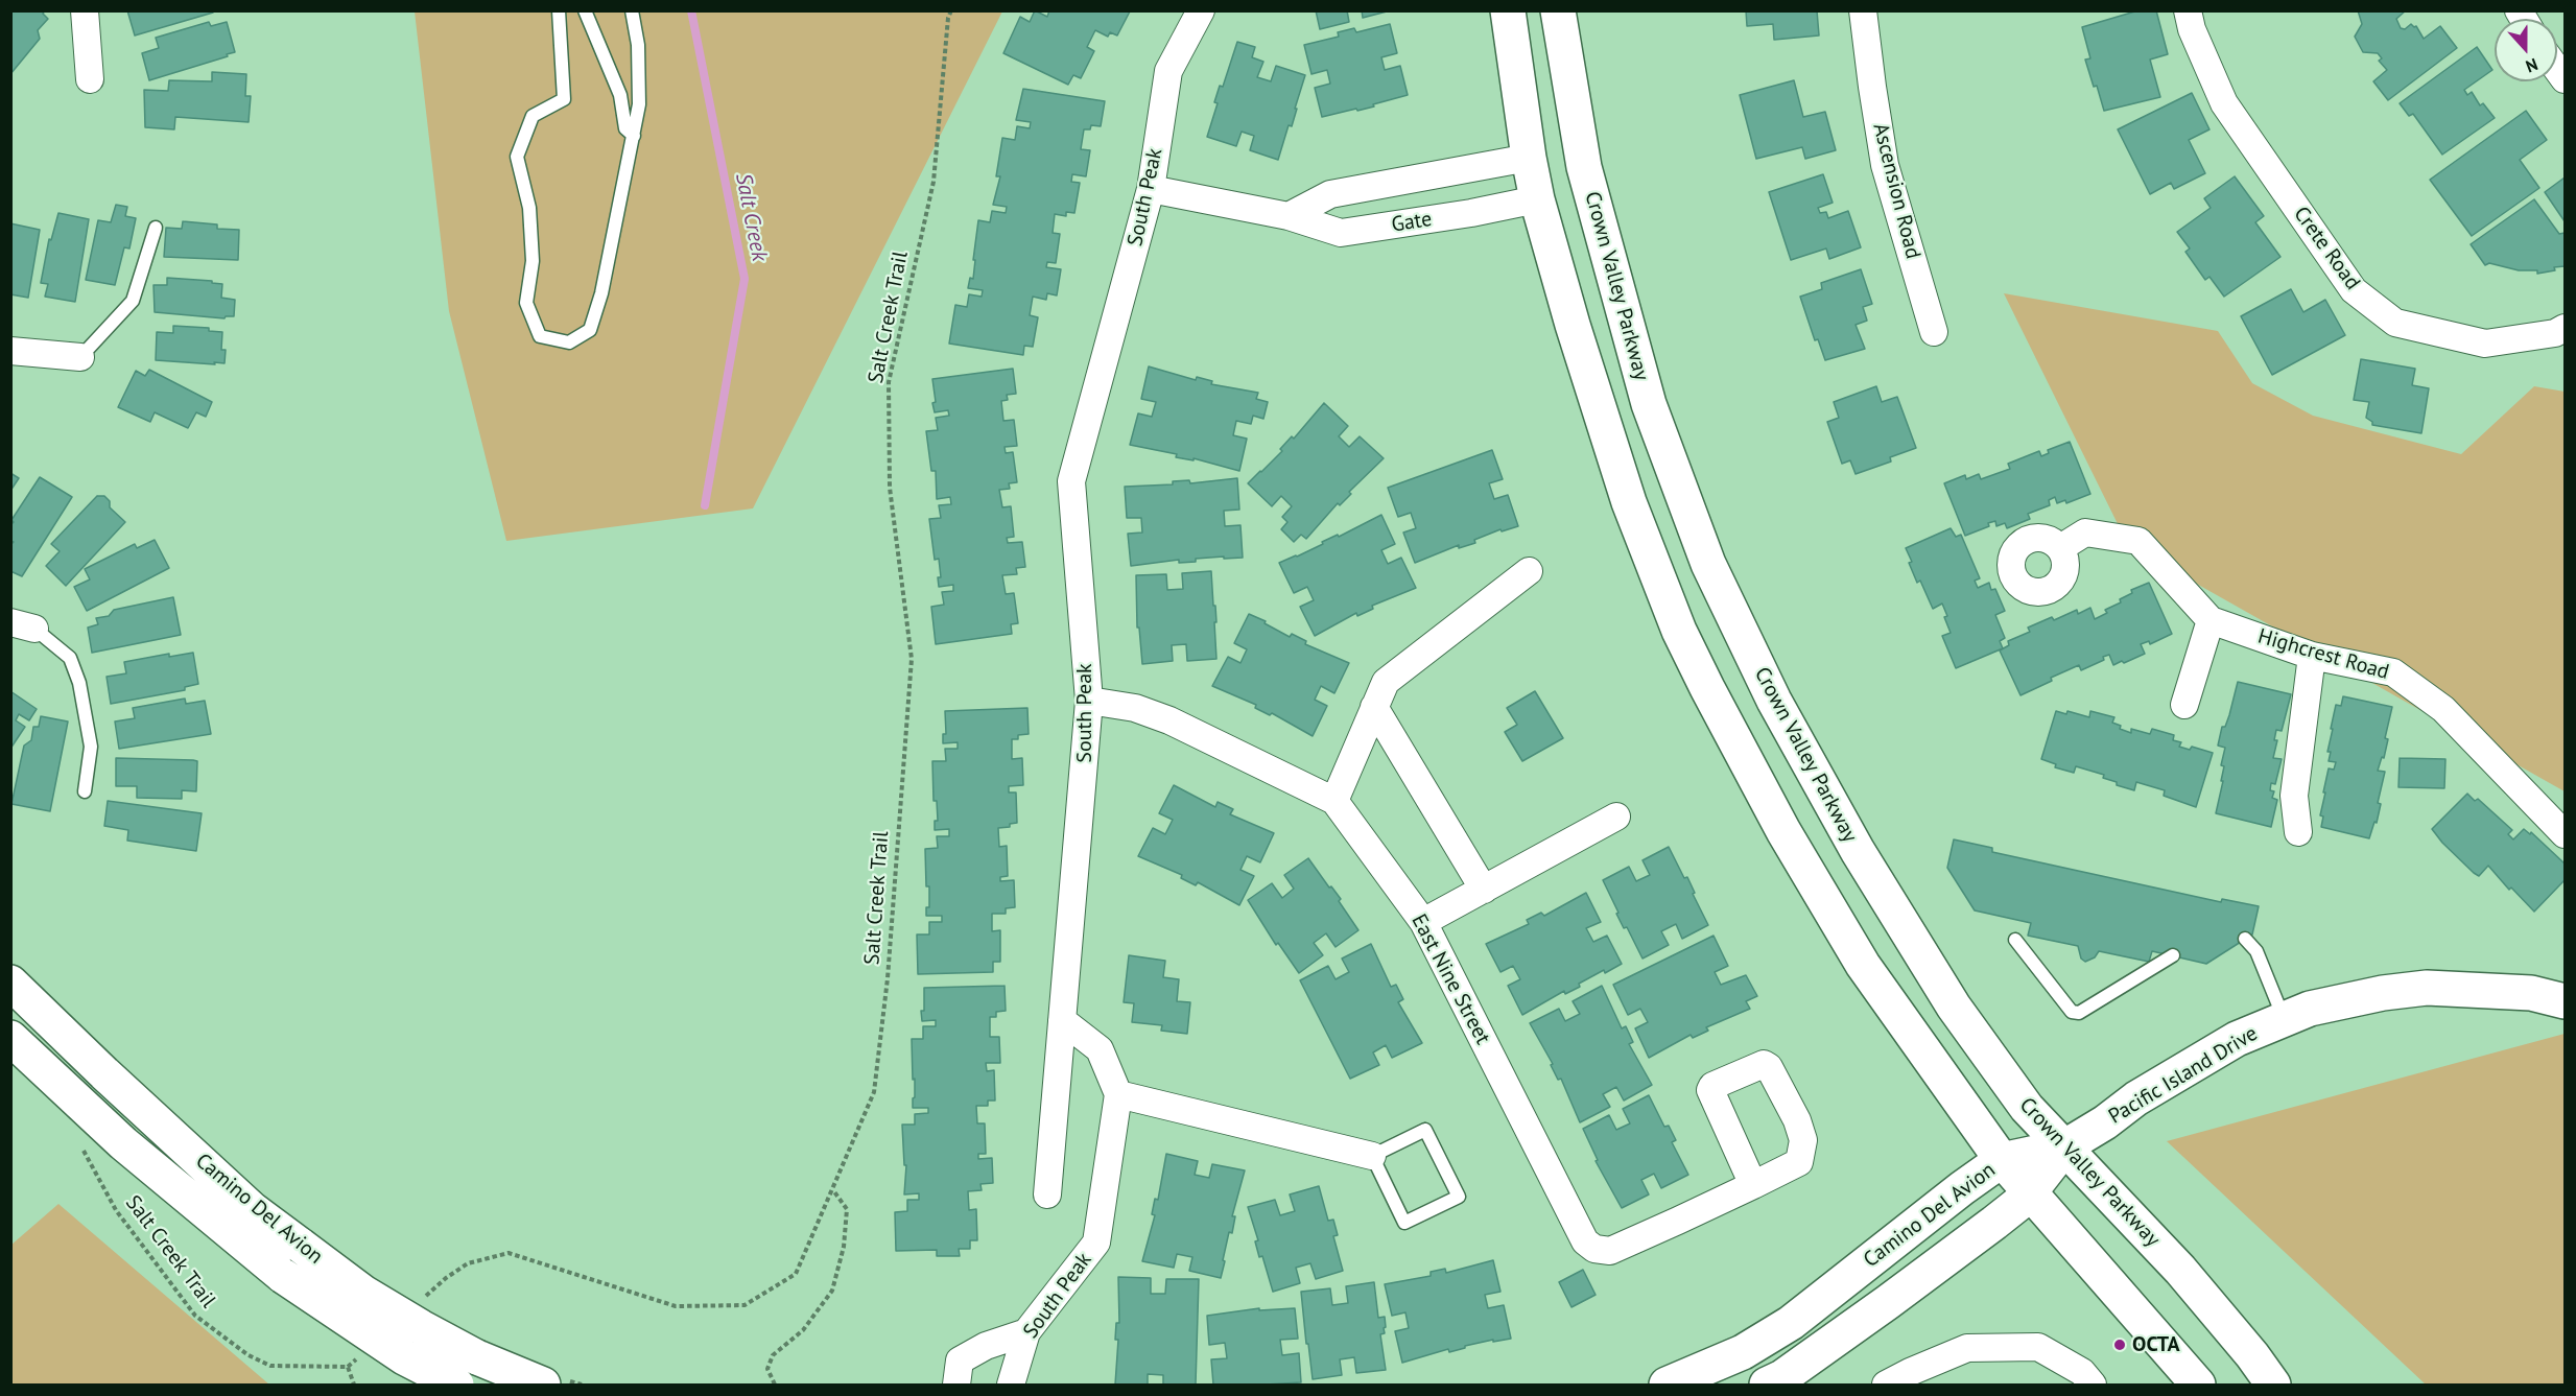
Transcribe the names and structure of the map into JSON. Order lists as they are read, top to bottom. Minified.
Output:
{"streets":{"main road":["Crown Valley Parkway","Pacific Island Drive","Camino Del Avion"],"street":["Ascension Road","South Peak","Gate","Crete Road","Highcrest Road","East Nine Street"],"path":["Salt Creek Trail"]},"crossings":[["South Peak","Gate"],["South Peak","East Nine Street"],["Crown Valley Parkway","Pacific Island Drive"],["Crown Valley Parkway","Camino Del Avion"],["Pacific Island Drive","Camino Del Avion"]],"water":["Salt Creek"],"places":["OCTA"],"north":"bottom"}
